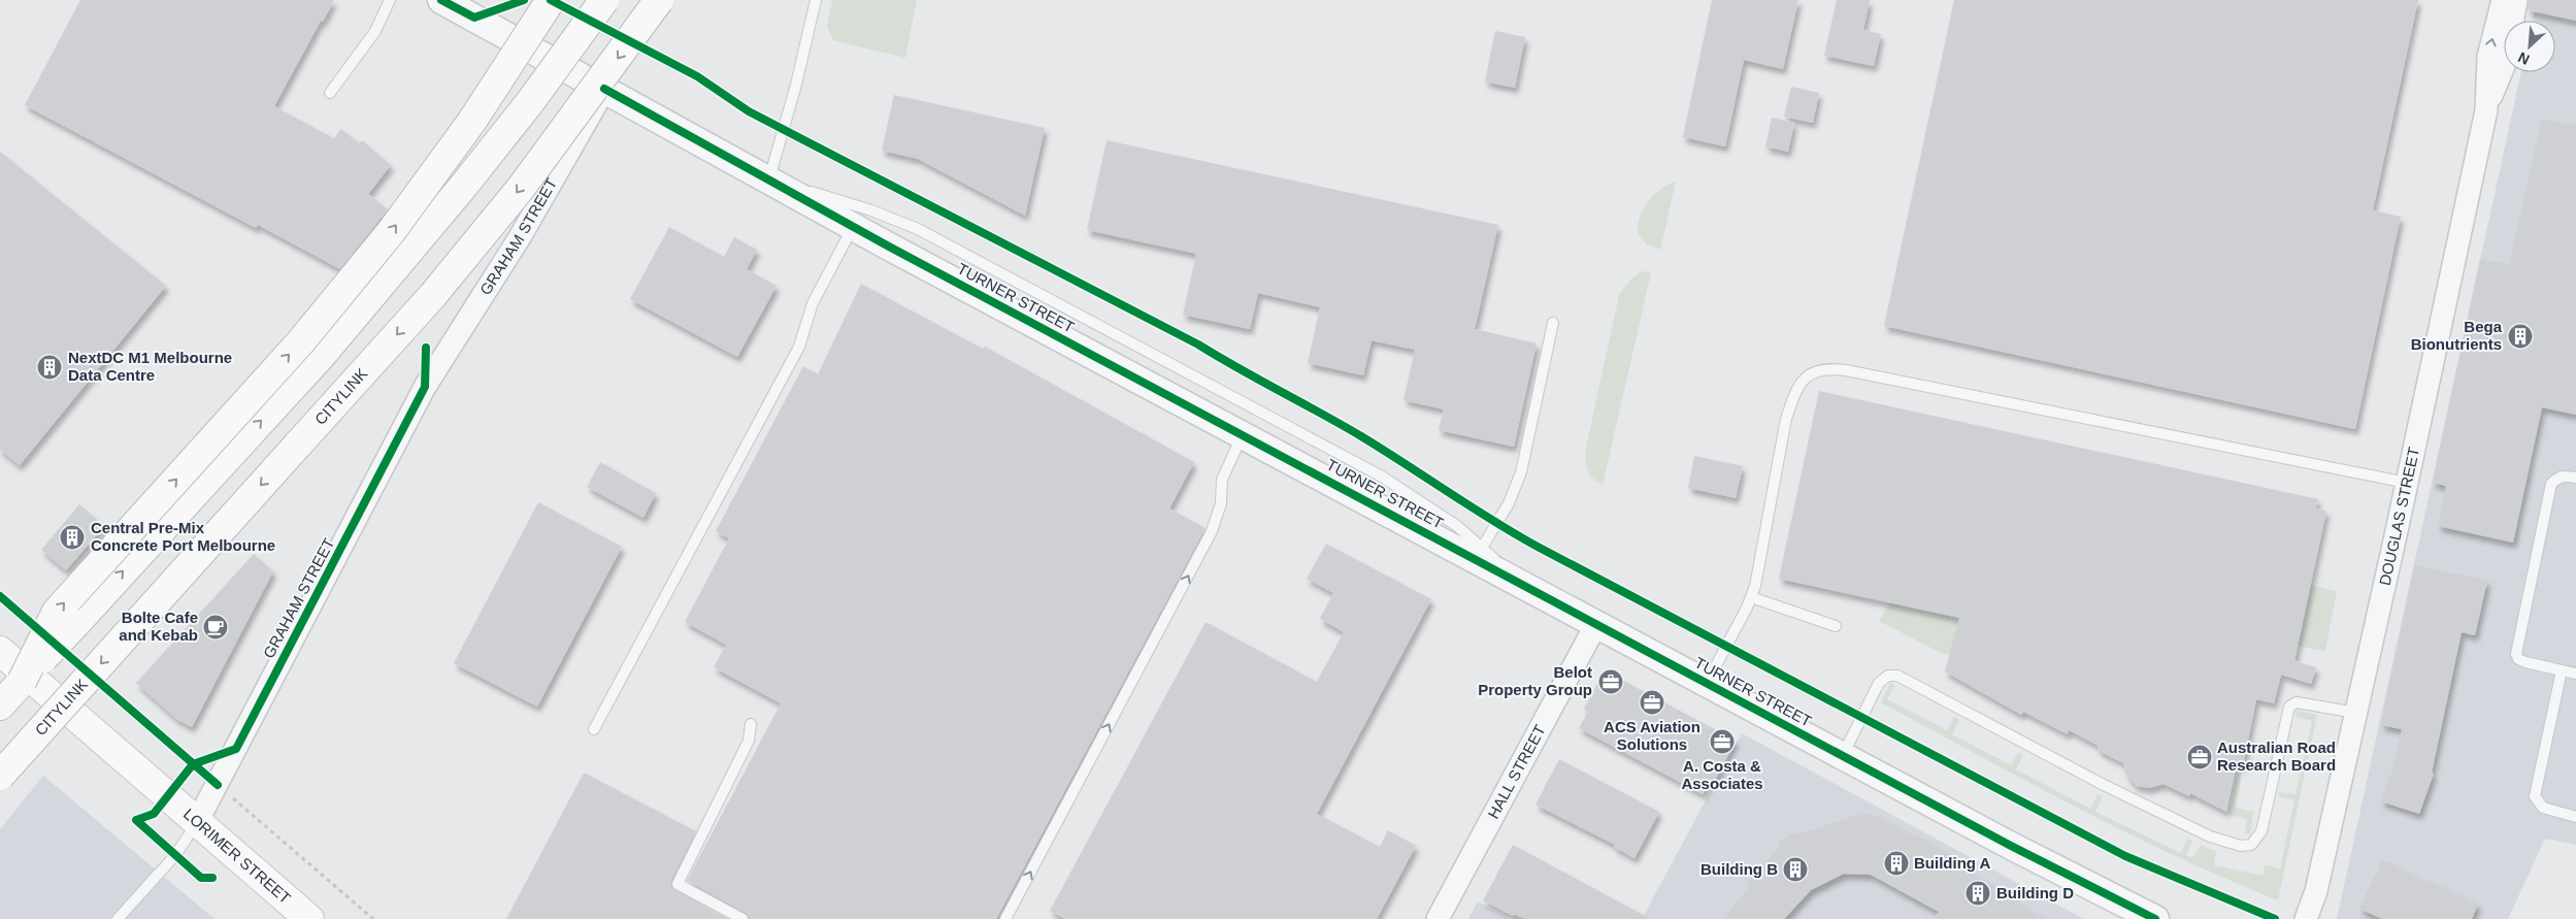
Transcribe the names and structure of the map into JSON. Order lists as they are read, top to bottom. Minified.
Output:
{"streets":{"main road":["CITYLINK","LORIMER STREET"],"street":["GRAHAM STREET","TURNER STREET","DOUGLAS STREET","HALL STREET"]},"crossings":[["GRAHAM STREET","TURNER STREET"],["GRAHAM STREET","LORIMER STREET"],["TURNER STREET","HALL STREET"]],"places":{"building":["Bega Bionutrients","NextDC M1 Melbourne Data Centre","Central Pre-Mix Concrete Port Melbourne","Building A","Building B","Building D"],"cafe":["Bolte Cafe and Kebab"],"office":["Belot Property Group","ACS Aviation Solutions","A. Costa & Associates","Australian Road Research Board"]},"north":"bottom left"}
